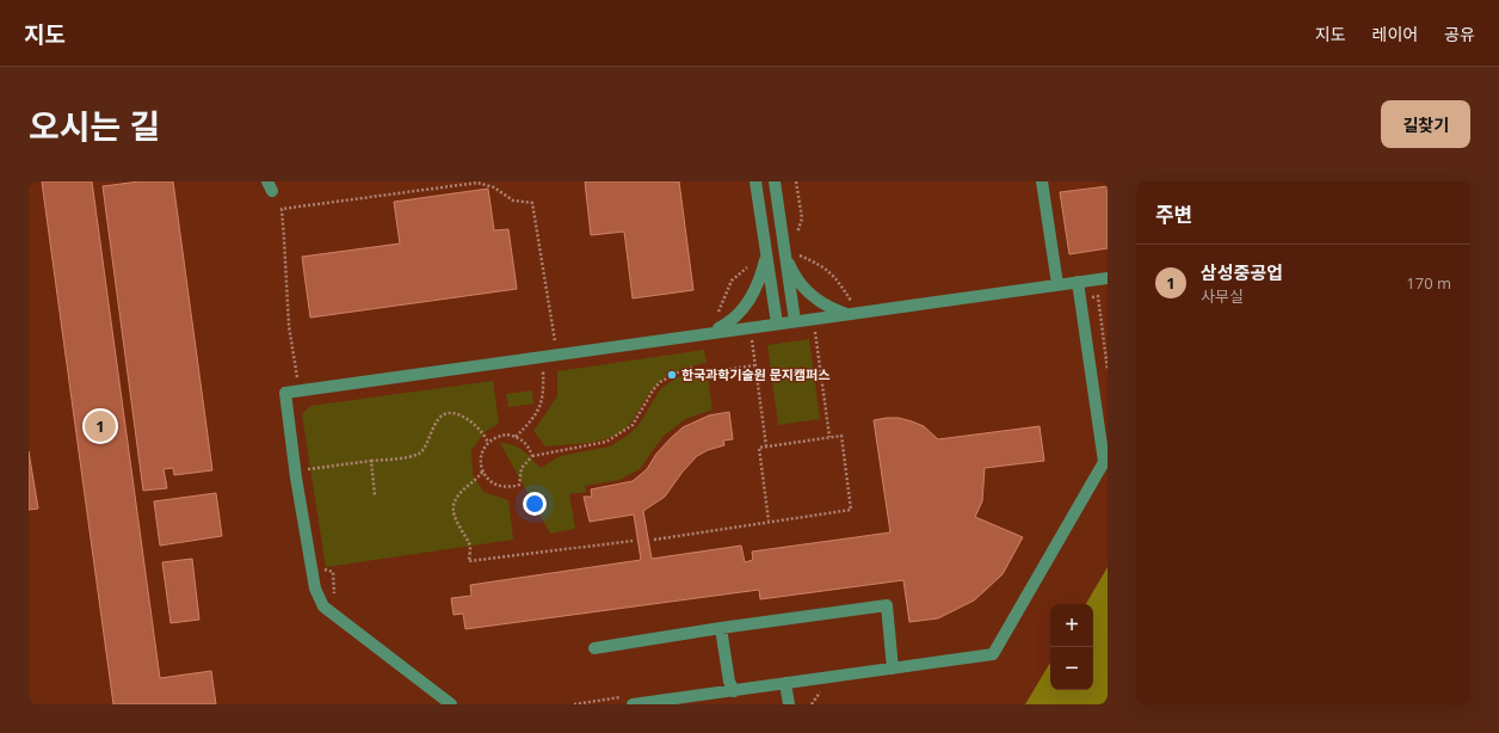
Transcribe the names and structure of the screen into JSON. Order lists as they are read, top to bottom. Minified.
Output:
{"places":["한국과학기술원 문지캠퍼스"],"page":{"header":"지도","nav":["지도","레이어","공유"],"title":"오시는 길","buttons":"길찾기","heading":"주변","list":[{"mark":"1","name":"삼성중공업","note":"사무실","value":"170 m"}],"pins":"1","map_buttons":["+","−"]}}
